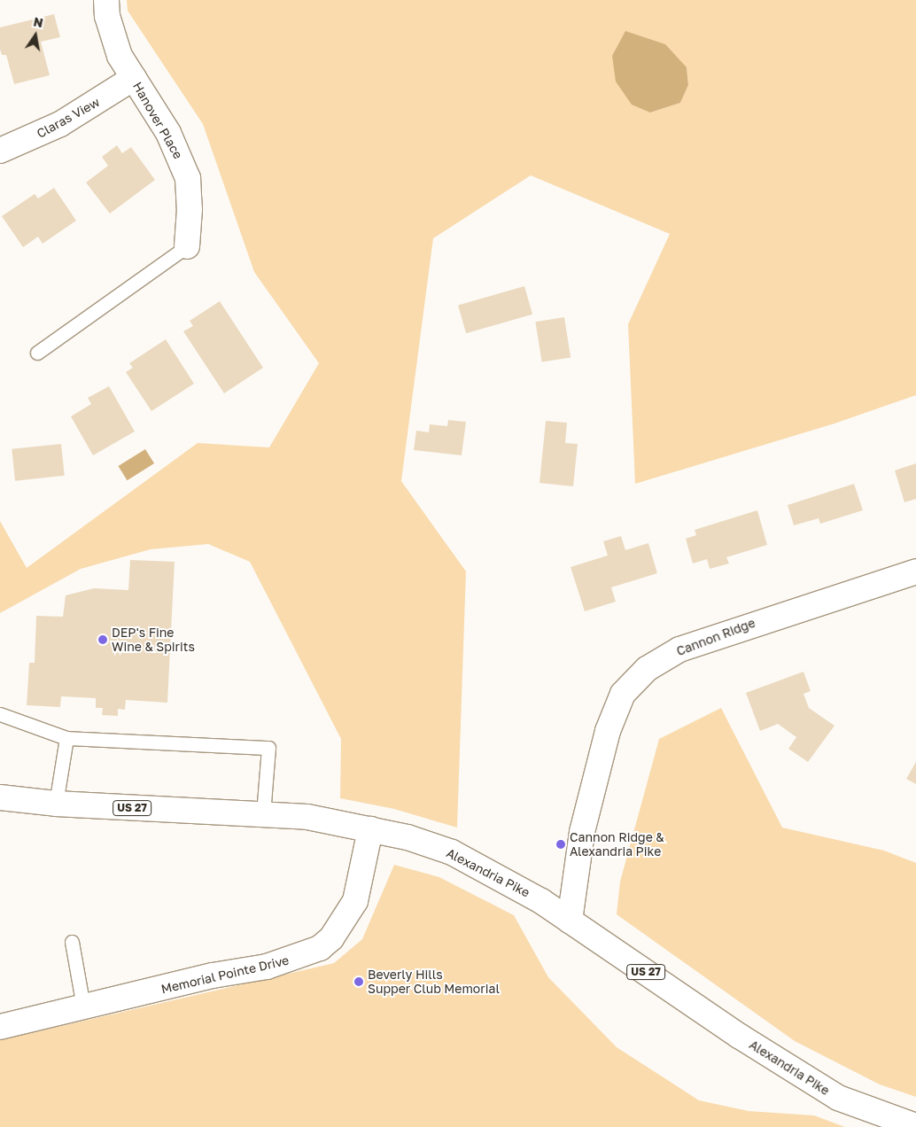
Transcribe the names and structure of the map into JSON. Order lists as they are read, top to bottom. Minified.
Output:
{"streets":{"street":["Claras View","Hanover Place","Cannon Ridge","US 27","Alexandria Pike","Memorial Pointe Drive"]},"crossings":[["Claras View","Hanover Place"],["Cannon Ridge","Alexandria Pike"],["Alexandria Pike","Memorial Pointe Drive"]],"places":["DEP's Fine Wine & Spirits","Cannon Ridge & Alexandria Pike","Beverly Hills Supper Club Memorial"],"north":"top"}
